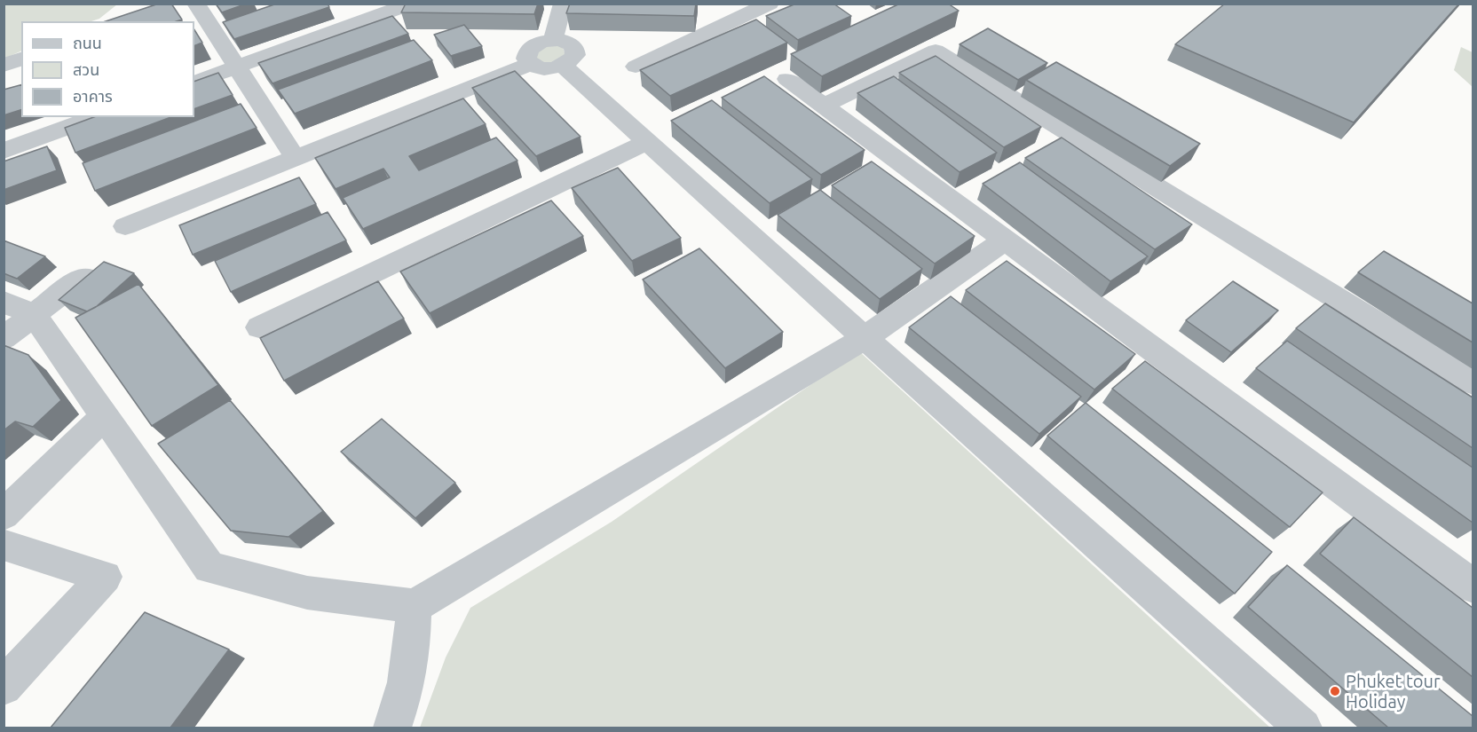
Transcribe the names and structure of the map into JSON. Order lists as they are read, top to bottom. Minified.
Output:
{"places":["Phuket tour Holiday"],"legend":["ถนน","สวน","อาคาร"]}
